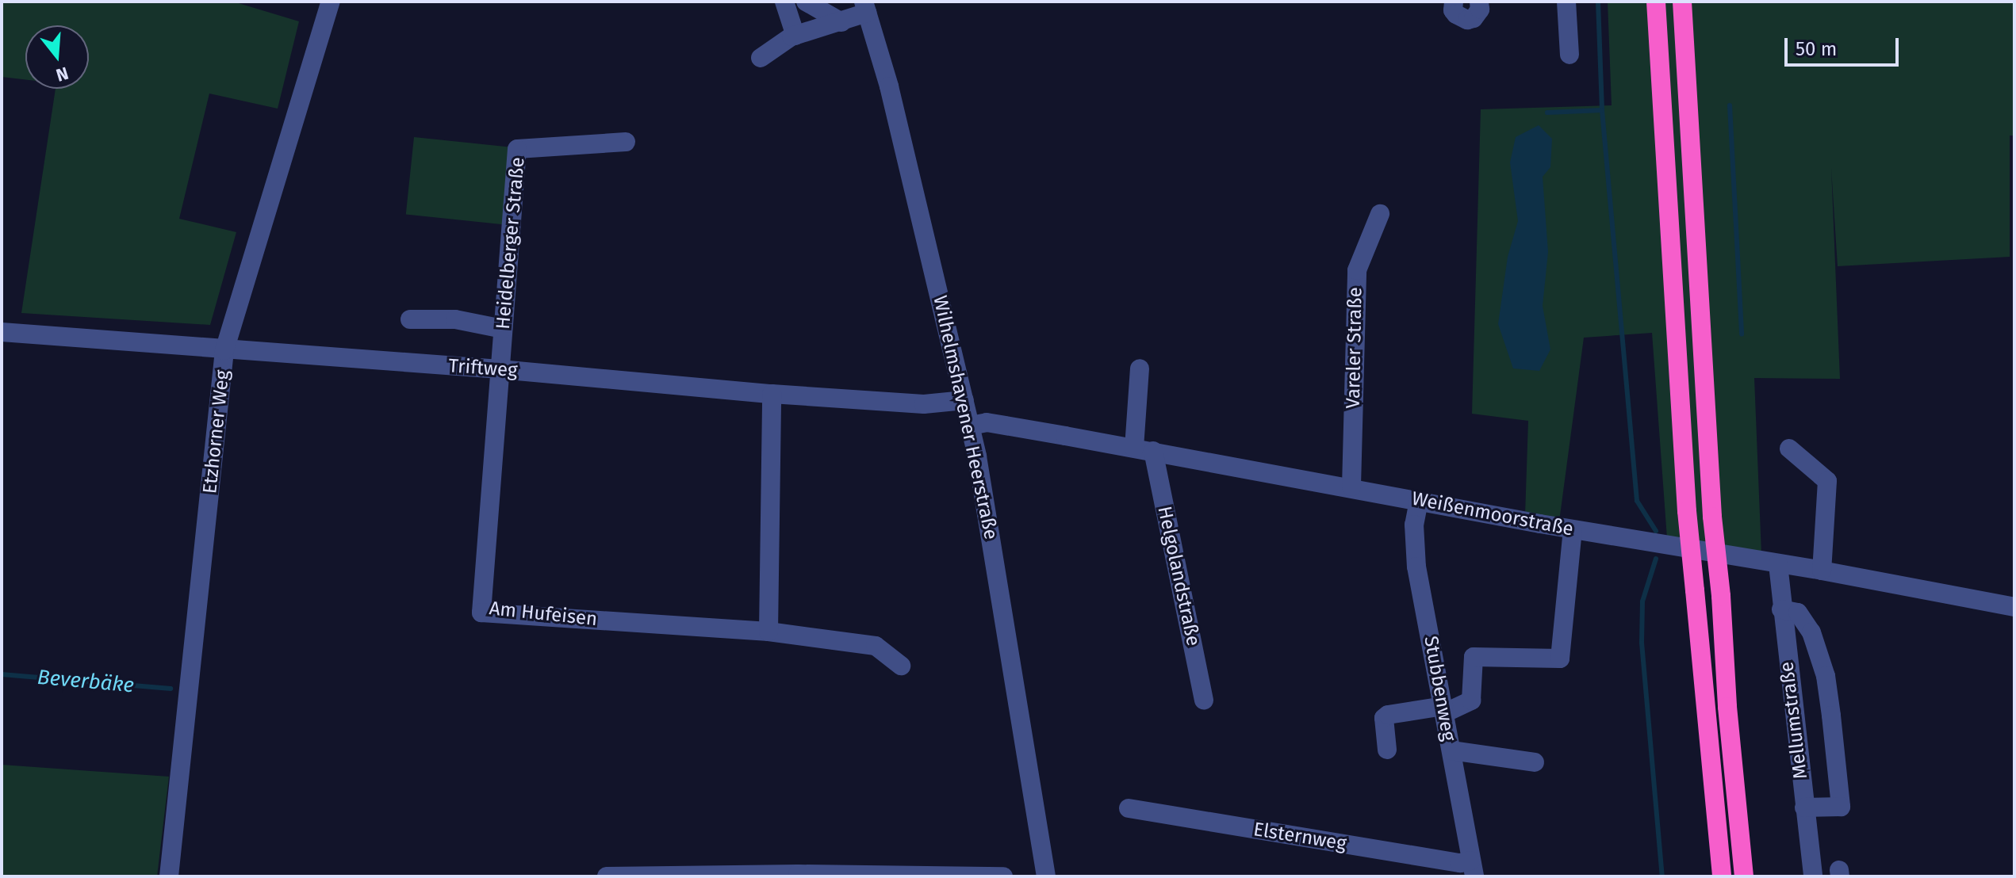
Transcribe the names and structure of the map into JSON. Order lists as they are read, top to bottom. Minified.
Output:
{"streets":{"street":["Heidelberger Straße","Vareler Straße","Triftweg","Wilhelmshavener Heerstraße","Etzhorner Weg","Weißenmoorstraße","Helgolandstraße","Am Hufeisen","Stubbenweg","Mellumstraße","Elsternweg"]},"crossings":[["Heidelberger Straße","Triftweg"],["Heidelberger Straße","Am Hufeisen"],["Vareler Straße","Weißenmoorstraße"],["Triftweg","Wilhelmshavener Heerstraße"],["Triftweg","Etzhorner Weg"],["Triftweg","Am Hufeisen"],["Wilhelmshavener Heerstraße","Weißenmoorstraße"],["Weißenmoorstraße","Helgolandstraße"],["Weißenmoorstraße","Stubbenweg"],["Weißenmoorstraße","Mellumstraße"],["Stubbenweg","Elsternweg"]],"water":["Beverbäke"],"scale_bar":"50 m","north":"bottom"}
